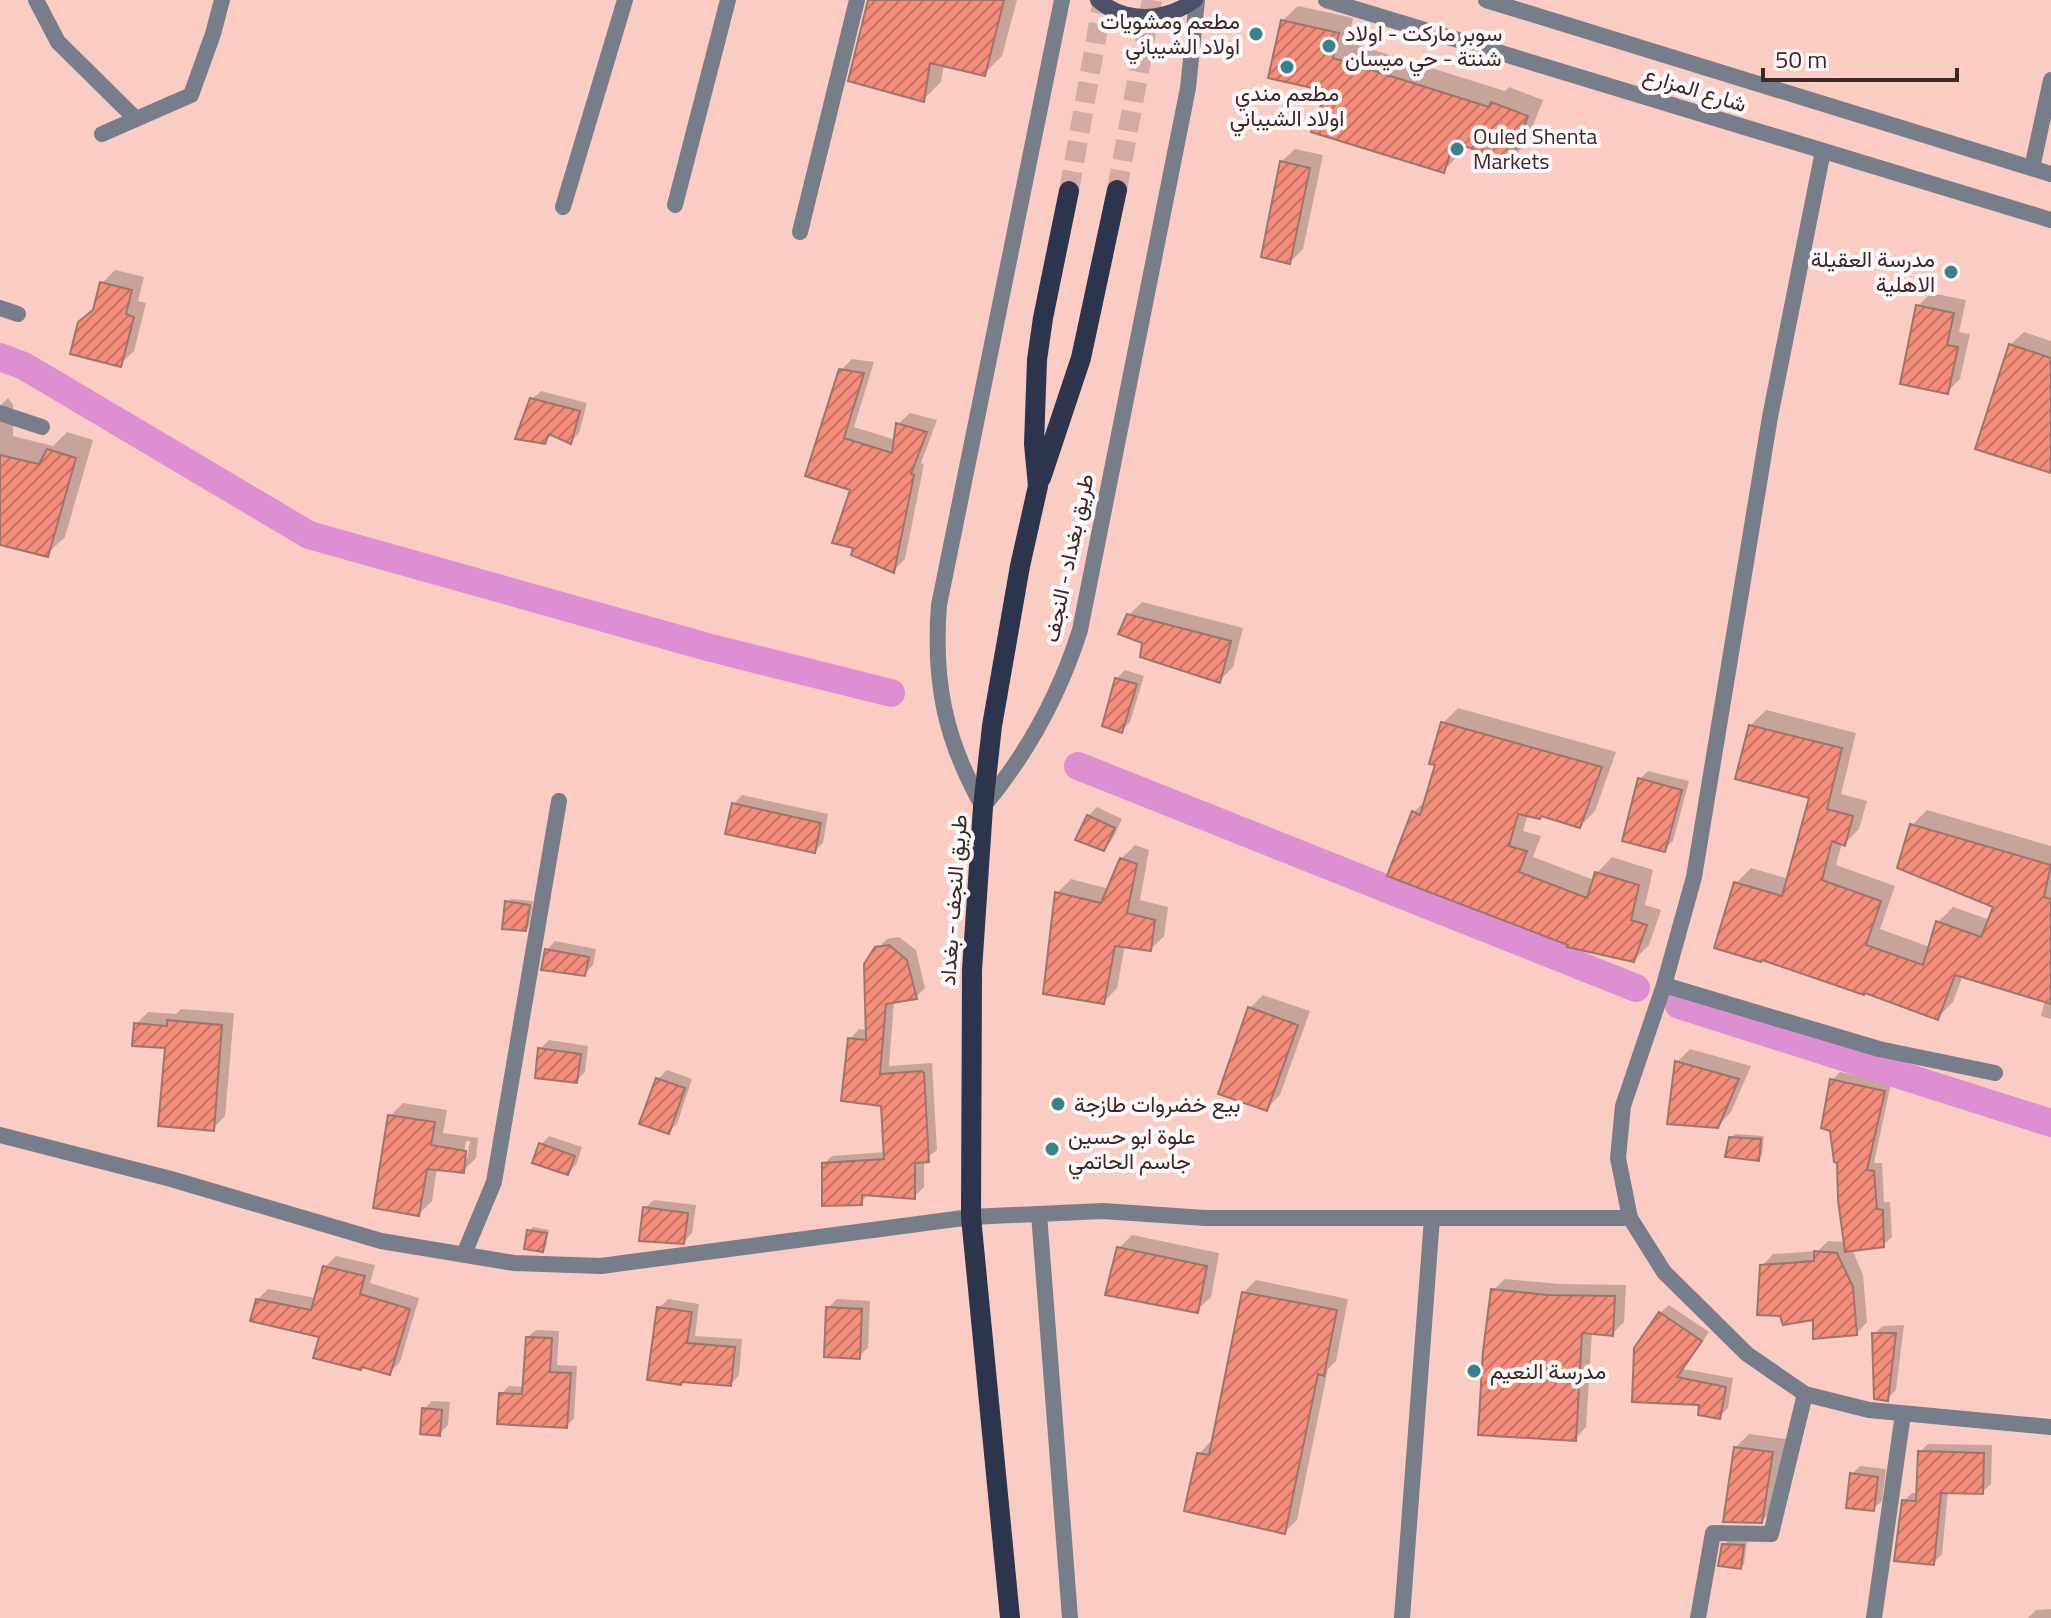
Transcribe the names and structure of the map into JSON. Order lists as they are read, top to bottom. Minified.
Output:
{"streets":{"main road":["طريق بغداد - النجف","طريق النجف - بغداد"],"street":["شارع المزارع"]},"crossings":[["طريق بغداد - النجف","طريق النجف - بغداد"]],"places":["مطعم ومشويات اولاد الشيباني","سوبر ماركت - اولاد شنتة - حي ميسان","مطعم مندي اولاد الشيباني","Ouled Shenta Markets","مدرسة العقيلة الاهلية","بيع خضروات طازجة","علوة ابو حسين جاسم الحاتمي","مدرسة النعيم"],"scale_bar":"50 m"}
